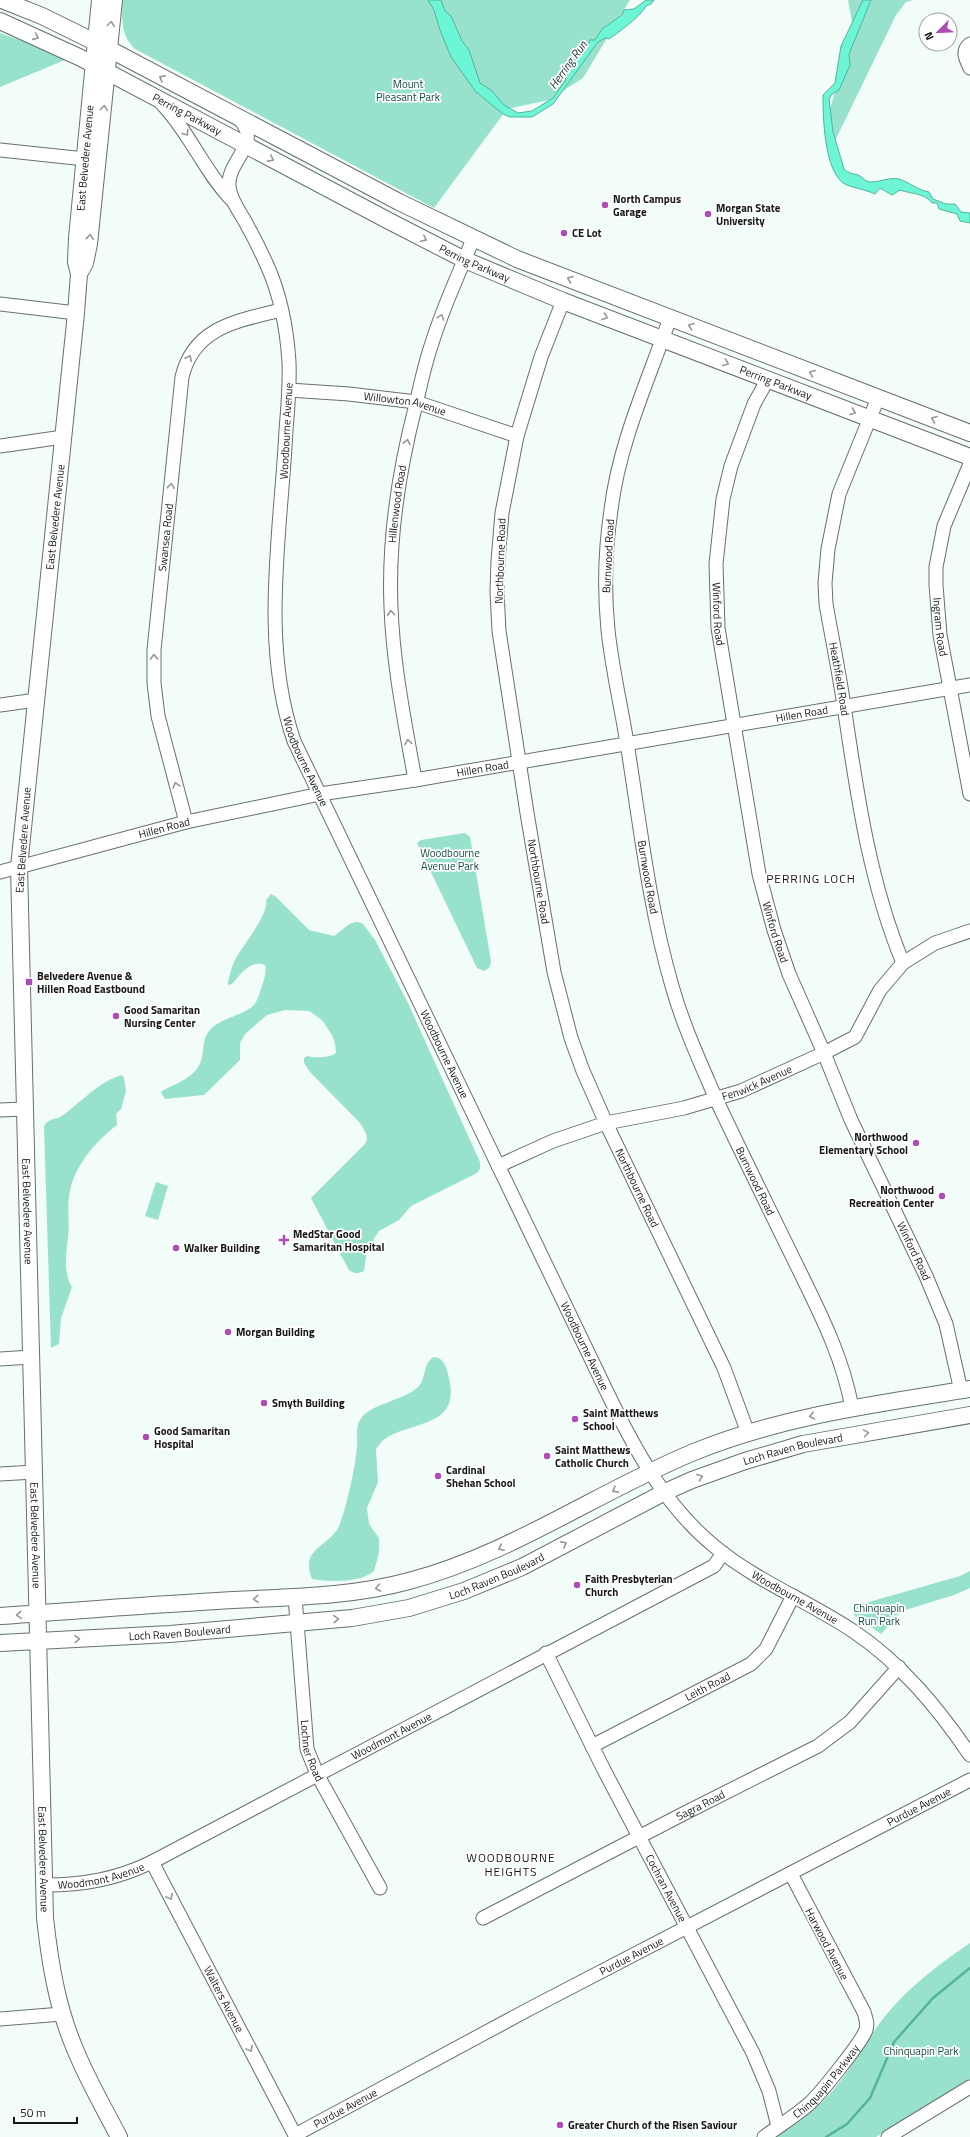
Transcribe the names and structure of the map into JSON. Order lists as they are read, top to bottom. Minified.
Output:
{"streets":{"main road":["Perring Parkway","East Belvedere Avenue","Loch Raven Boulevard"],"street":["Willowton Avenue","Woodbourne Avenue","Hillenwood Road","Swansea Road","Burnwood Road","Northbourne Road","Winford Road","Ingram Road","Heathfield Road","Hillen Road","Fenwick Avenue","Leith Road","Woodmont Avenue","Lochner Road","Sagra Road","Purdue Avenue","Cochran Avenue","Harwood Avenue","Walters Avenue","Chinquapin Parkway"]},"crossings":[["Perring Parkway","East Belvedere Avenue"],["Perring Parkway","Woodbourne Avenue"],["Perring Parkway","Hillenwood Road"],["Perring Parkway","Burnwood Road"],["Perring Parkway","Northbourne Road"],["Perring Parkway","Winford Road"],["Perring Parkway","Heathfield Road"],["East Belvedere Avenue","Hillen Road"],["East Belvedere Avenue","Loch Raven Boulevard"],["East Belvedere Avenue","Woodmont Avenue"],["Willowton Avenue","Woodbourne Avenue"],["Willowton Avenue","Hillenwood Road"],["Willowton Avenue","Northbourne Road"],["Woodbourne Avenue","Swansea Road"],["Woodbourne Avenue","Hillen Road"],["Woodbourne Avenue","Fenwick Avenue"],["Woodbourne Avenue","Loch Raven Boulevard"],["Woodbourne Avenue","Leith Road"],["Woodbourne Avenue","Woodmont Avenue"],["Woodbourne Avenue","Sagra Road"],["Hillenwood Road","Hillen Road"],["Swansea Road","Hillen Road"],["Burnwood Road","Hillen Road"],["Burnwood Road","Fenwick Avenue"],["Burnwood Road","Loch Raven Boulevard"],["Northbourne Road","Hillen Road"],["Northbourne Road","Fenwick Avenue"],["Northbourne Road","Loch Raven Boulevard"],["Winford Road","Hillen Road"],["Winford Road","Fenwick Avenue"],["Winford Road","Loch Raven Boulevard"],["Ingram Road","Hillen Road"],["Heathfield Road","Hillen Road"],["Heathfield Road","Fenwick Avenue"],["Loch Raven Boulevard","Lochner Road"],["Leith Road","Cochran Avenue"],["Woodmont Avenue","Lochner Road"],["Woodmont Avenue","Cochran Avenue"],["Woodmont Avenue","Walters Avenue"],["Sagra Road","Cochran Avenue"],["Purdue Avenue","Cochran Avenue"],["Purdue Avenue","Harwood Avenue"],["Purdue Avenue","Walters Avenue"],["Cochran Avenue","Chinquapin Parkway"],["Harwood Avenue","Chinquapin Parkway"]],"one_way":["Hillenwood Road","Swansea Road","Walters Avenue"],"districts":["PERRING LOCH","WOODBOURNE HEIGHTS"],"water":["Herring Run"],"parks":["Mount Pleasant Park","Woodbourne Avenue Park","Chinquapin Run Park","Chinquapin Park"],"places":{"other":["North Campus Garage","Morgan State University","CE Lot","Good Samaritan Nursing Center","Northwood Elementary School","Northwood Recreation Center","Walker Building","Morgan Building","Smyth Building","Saint Matthews School","Good Samaritan Hospital","Saint Matthews Catholic Church","Cardinal Shehan School","Faith Presbyterian Church","Greater Church of the Risen Saviour"],"transit":["Belvedere Avenue & Hillen Road Eastbound"],"health":["MedStar Good Samaritan Hospital"]},"scale_bar":"50 m","north":"bottom left"}
